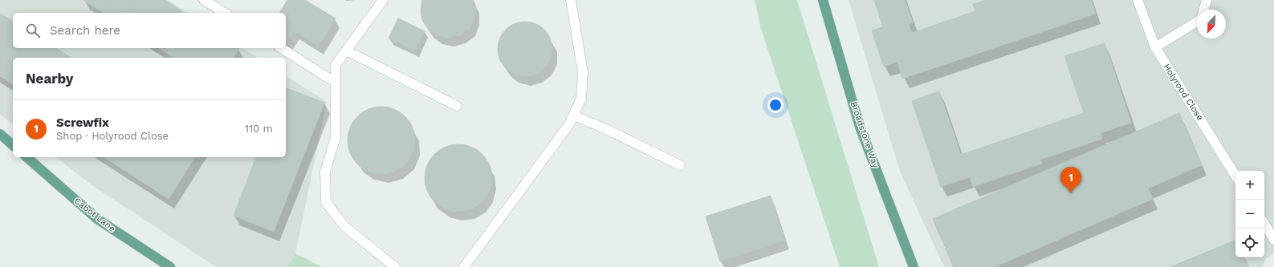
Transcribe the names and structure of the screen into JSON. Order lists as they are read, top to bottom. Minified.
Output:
{"streets":{"main road":["Broadstone Way","Cabot Lane"],"street":["Holyrood Close"]},"north":"bottom left","page":{"search":"Search here","heading":"Nearby","list":[{"mark":"1","name":"Screwfix","note":"Shop · Holyrood Close","value":"110 m"}],"pins":"1","map_buttons":["+","−"]}}
